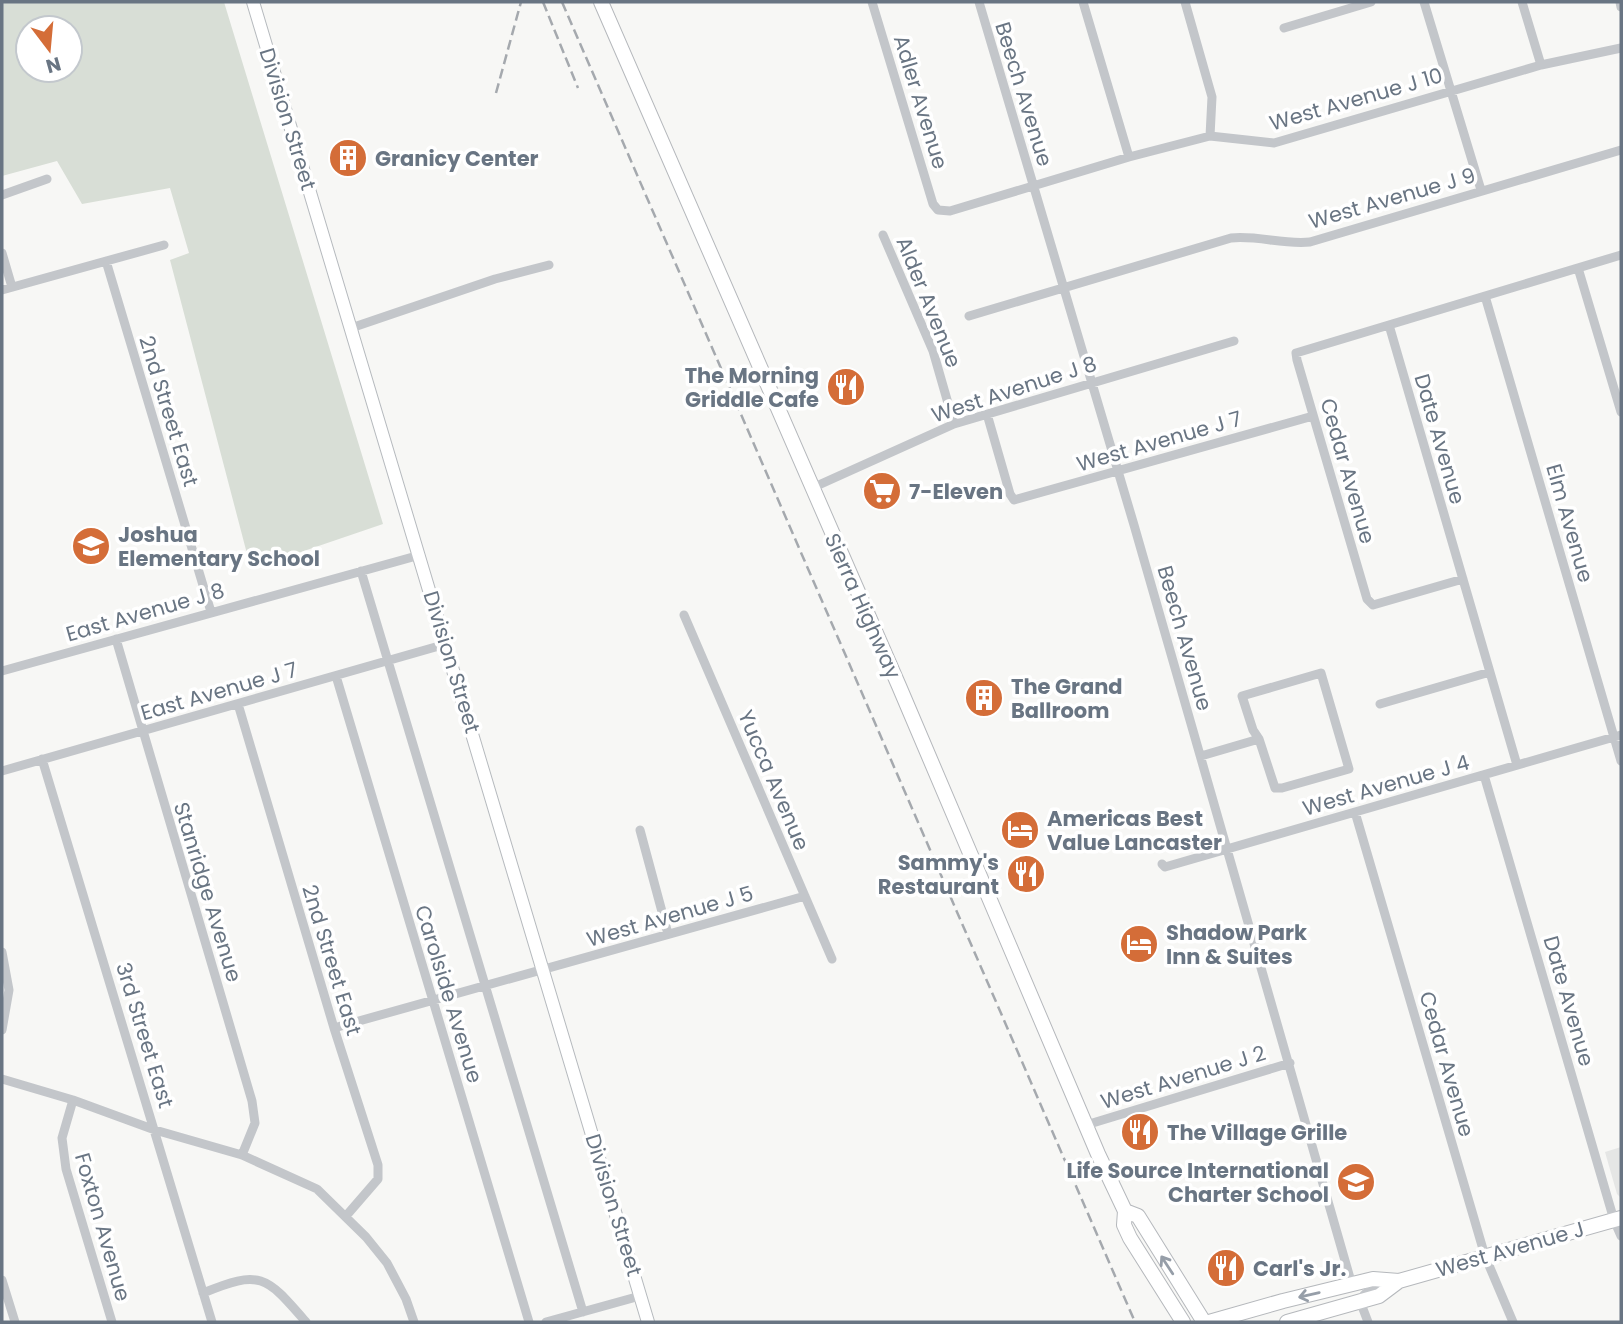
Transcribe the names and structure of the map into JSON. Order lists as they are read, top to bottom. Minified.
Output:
{"streets":{"main road":["Division Street","Sierra Highway","West Avenue J"],"street":["Beech Avenue","West Avenue J 10","Adler Avenue","West Avenue J 9","Alder Avenue","West Avenue J 8","2nd Street East","Date Avenue","West Avenue J 7","Cedar Avenue","Elm Avenue","East Avenue J 8","East Avenue J 7","Yucca Avenue","West Avenue J 4","Stanridge Avenue","West Avenue J 5","Carolside Avenue","3rd Street East","West Avenue J 2","Foxton Avenue"]},"crossings":[["Beech Avenue","West Avenue J 10"],["Beech Avenue","West Avenue J 9"],["Beech Avenue","West Avenue J 8"],["Beech Avenue","West Avenue J 7"],["Beech Avenue","West Avenue J 4"],["Beech Avenue","West Avenue J 2"],["Beech Avenue","West Avenue J"],["West Avenue J 10","Adler Avenue"],["Division Street","East Avenue J 8"],["Division Street","East Avenue J 7"],["Division Street","West Avenue J 5"],["Alder Avenue","West Avenue J 8"],["West Avenue J 8","West Avenue J 7"],["West Avenue J 8","Sierra Highway"],["2nd Street East","East Avenue J 8"],["2nd Street East","East Avenue J 7"],["2nd Street East","West Avenue J 5"],["Date Avenue","Cedar Avenue"],["Date Avenue","West Avenue J 4"],["Date Avenue","West Avenue J"],["West Avenue J 7","Cedar Avenue"],["Cedar Avenue","West Avenue J 4"],["Cedar Avenue","West Avenue J"],["Elm Avenue","West Avenue J 4"],["Sierra Highway","West Avenue J 2"],["East Avenue J 8","Stanridge Avenue"],["East Avenue J 7","Stanridge Avenue"],["East Avenue J 7","Carolside Avenue"],["East Avenue J 7","3rd Street East"],["Yucca Avenue","West Avenue J 5"],["West Avenue J 5","Carolside Avenue"]],"places":{"building":["Granicy Center","The Grand Ballroom"],"restaurant":["The Morning Griddle Cafe","Sammy's Restaurant","The Village Grille","Carl's Jr."],"supermarket":["7-Eleven"],"school or university":["Joshua Elementary School","Life Source International Charter School"],"hotel":["Americas Best Value Lancaster","Shadow Park Inn & Suites"]},"north":"bottom"}
